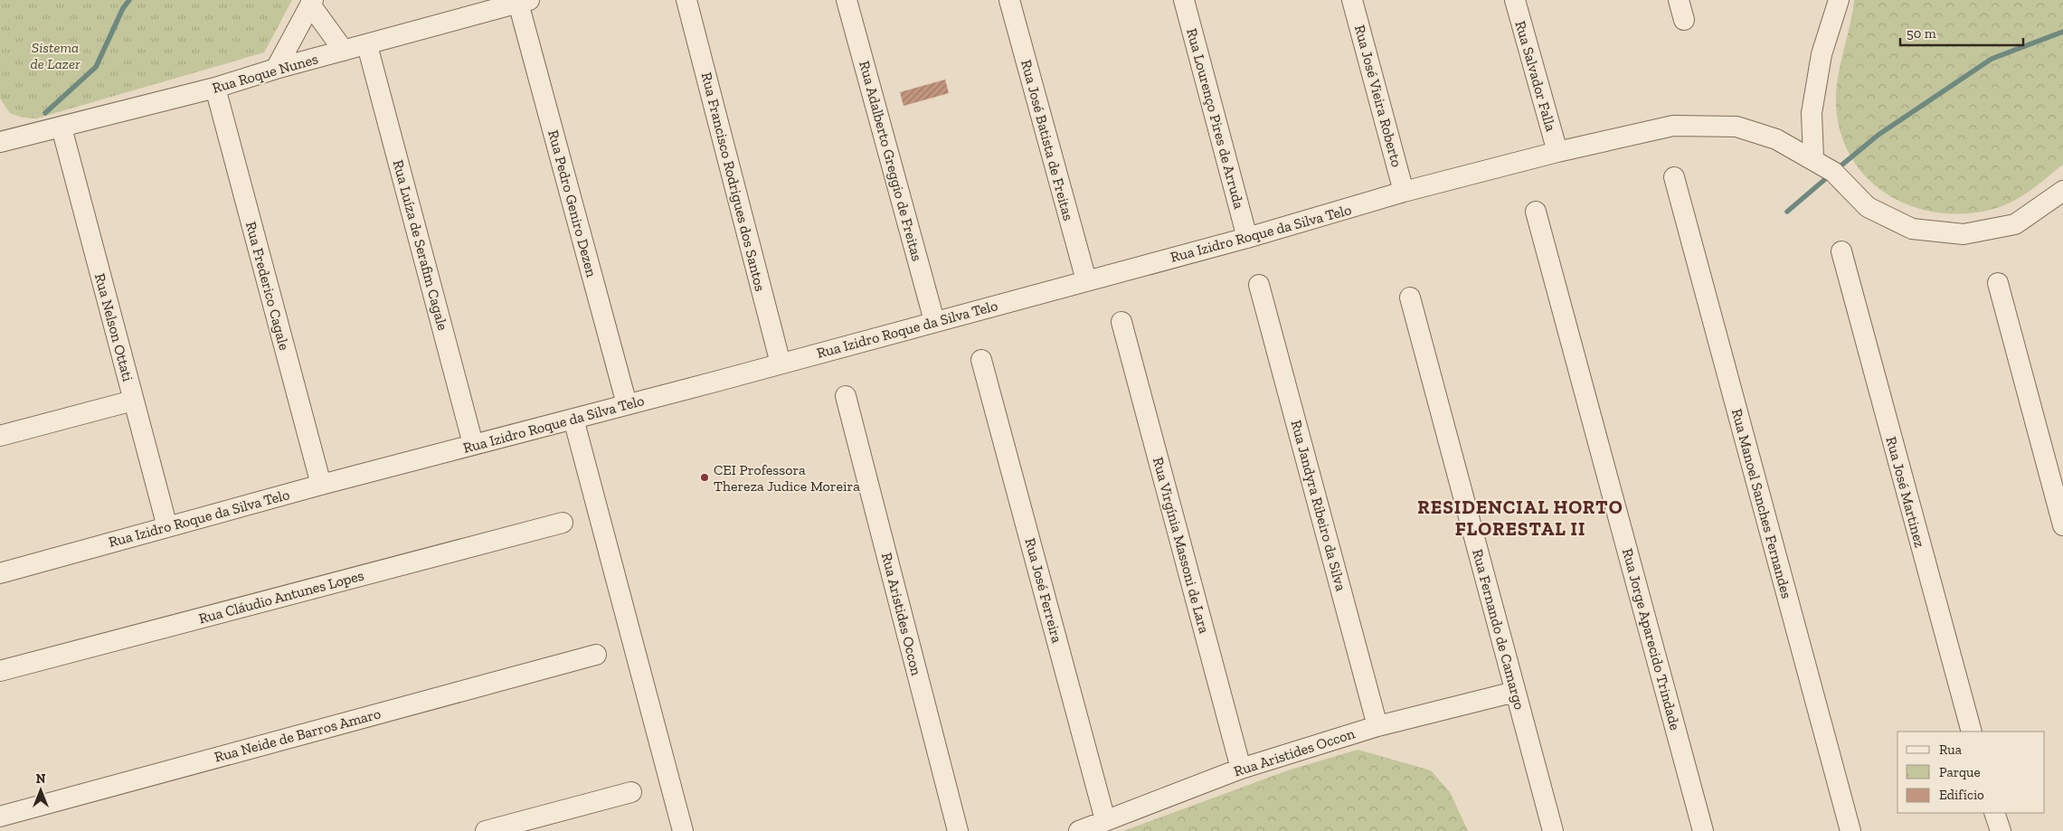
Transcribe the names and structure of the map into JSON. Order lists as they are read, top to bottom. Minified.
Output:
{"streets":{"street":["Rua Roque Nunes","Rua Salvador Falla","Rua José Vieira Roberto","Rua Lourenço Pires de Arruda","Rua José Batista de Freitas","Rua Adalberto Greggio de Freitas","Rua Francisco Rodrigues dos Santos","Rua Pedro Geniro Dezen","Rua Izidro Roque da Silva Telo","Rua Luíza de Serafim Cagale","Rua Frederico Cagale","Rua Nelson Ottati","Rua José Martinez","Rua Manoel Sanches Fernandes","Rua Jandyra Ribeiro da Silva","Rua Virgínia Massoni de Lara","Rua José Ferreira","Rua Cláudio Antunes Lopes","Rua Aristides Occon","Rua Fernando de Camargo","Rua Jorge Aparecido Trindade","Rua Neide de Barros Amaro"]},"crossings":[["Rua Roque Nunes","Rua Pedro Geniro Dezen"],["Rua Roque Nunes","Rua Luíza de Serafim Cagale"],["Rua Roque Nunes","Rua Frederico Cagale"],["Rua Roque Nunes","Rua Nelson Ottati"],["Rua Salvador Falla","Rua Izidro Roque da Silva Telo"],["Rua José Vieira Roberto","Rua Izidro Roque da Silva Telo"],["Rua Lourenço Pires de Arruda","Rua Izidro Roque da Silva Telo"],["Rua José Batista de Freitas","Rua Izidro Roque da Silva Telo"],["Rua Adalberto Greggio de Freitas","Rua Izidro Roque da Silva Telo"],["Rua Francisco Rodrigues dos Santos","Rua Izidro Roque da Silva Telo"],["Rua Pedro Geniro Dezen","Rua Izidro Roque da Silva Telo"],["Rua Izidro Roque da Silva Telo","Rua Luíza de Serafim Cagale"],["Rua Izidro Roque da Silva Telo","Rua Frederico Cagale"],["Rua Izidro Roque da Silva Telo","Rua Nelson Ottati"],["Rua Jandyra Ribeiro da Silva","Rua Aristides Occon"],["Rua Virgínia Massoni de Lara","Rua Aristides Occon"],["Rua José Ferreira","Rua Aristides Occon"],["Rua Aristides Occon","Rua Fernando de Camargo"]],"districts":["RESIDENCIAL HORTO FLORESTAL II"],"parks":["Sistema de Lazer"],"places":["CEI Professora Thereza Judice Moreira"],"legend":["Rua","Parque","Edifício"],"scale_bar":"50 m","north":"top"}
